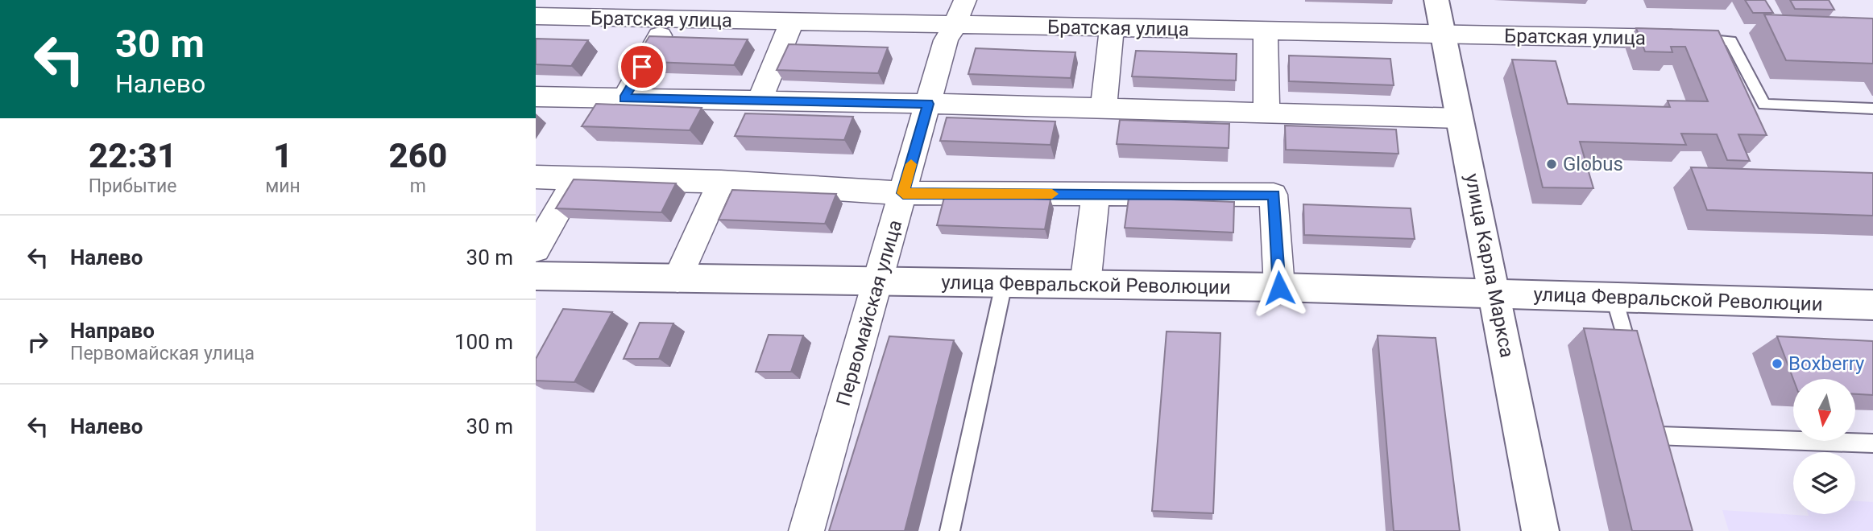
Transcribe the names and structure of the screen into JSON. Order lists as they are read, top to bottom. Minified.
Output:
{"streets":{"street":["Братская улица","улица Карла Маркса","улица Февральской Революции","Первомайская улица"]},"crossings":[["Братская улица","улица Карла Маркса"],["Братская улица","Первомайская улица"],["улица Карла Маркса","улица Февральской Революции"],["улица Февральской Революции","Первомайская улица"]],"places":["Globus","Boxberry"],"north":"bottom","page":{"turn":["30 m","Налево"],"eta":["22:31","Прибытие","1","мин","260","m"],"list":[{"name":"Налево","value":"30 m"},{"name":"Направо","note":"Первомайская улица","value":"100 m"},{"name":"Налево","value":"30 m"}]}}
